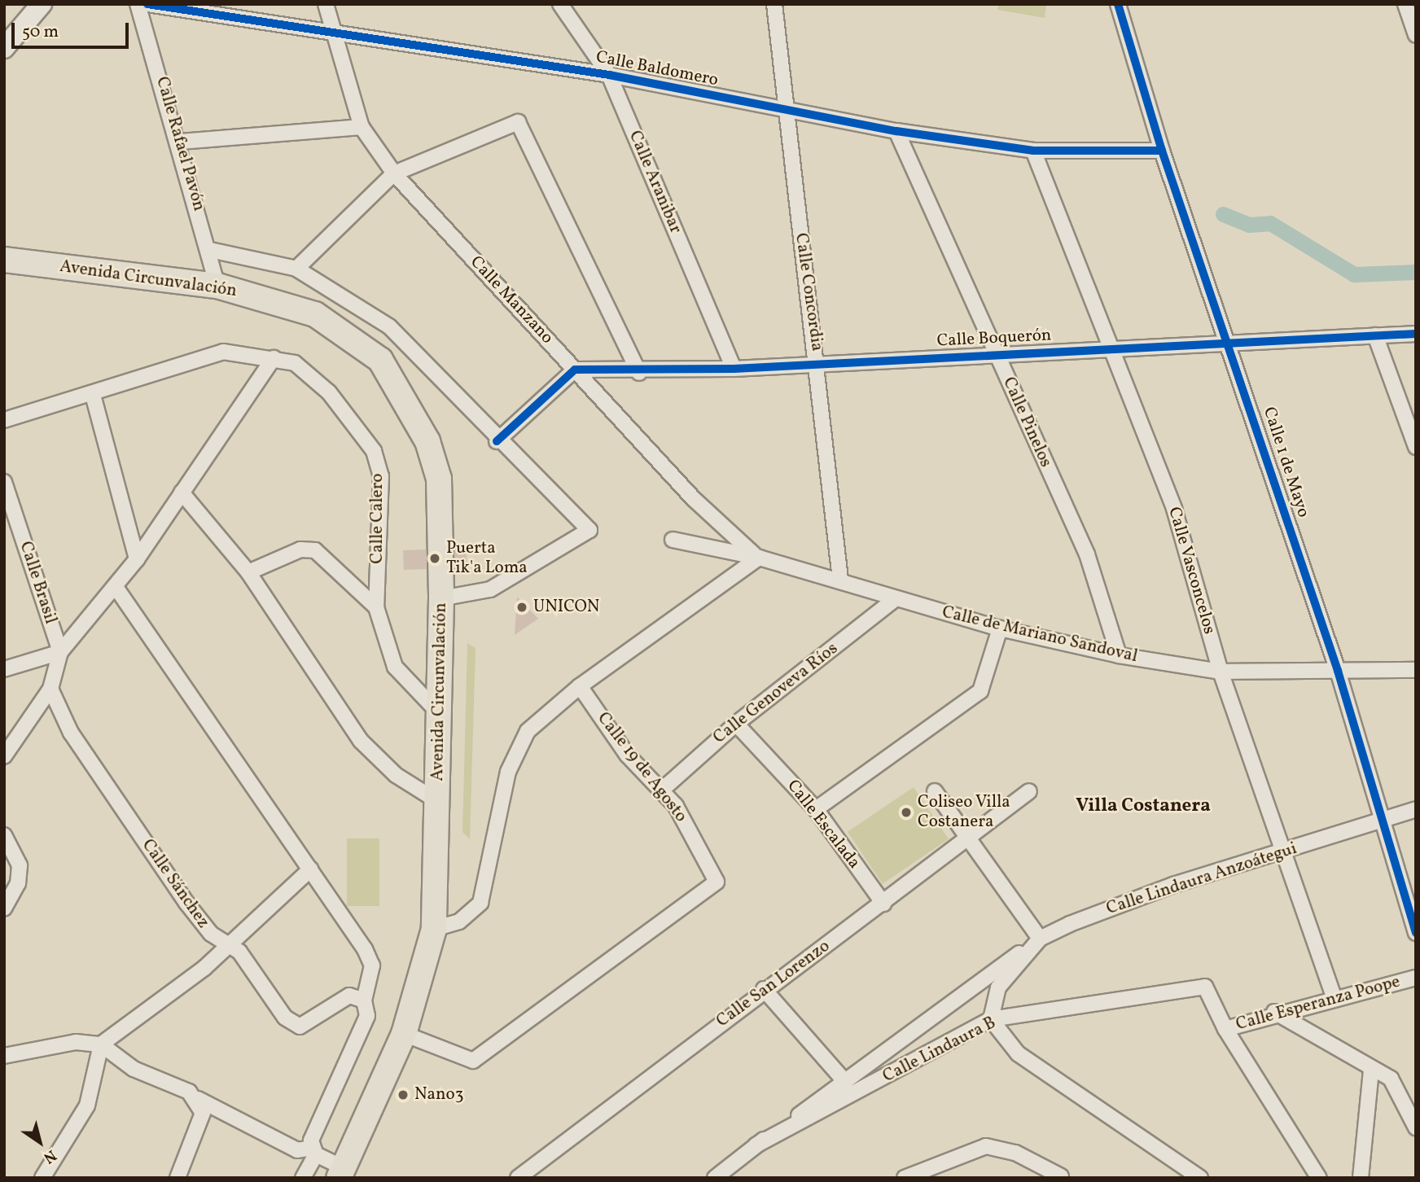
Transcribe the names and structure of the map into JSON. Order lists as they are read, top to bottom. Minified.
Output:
{"streets":{"highway":["Avenida Circunvalación"],"street":["Calle Baldomero","Calle Rafael Pavón","Calle Aranibar","Calle Concordia","Calle Manzano","Calle Boquerón","Calle Pinelos","Calle 1 de Mayo","Calle Calero","Calle Vasconcelos","Calle Brasil","Calle de Mariano Sandoval","Calle Genoveva Ríos","Calle 19 de Agosto","Calle Escalada","Calle Lindaura Anzoátegui","Calle Sánchez","Calle San Lorenzo","Calle Esperanza Poope","Calle Lindaura B"]},"crossings":[["Calle Baldomero","Calle Aranibar"],["Calle Baldomero","Calle Concordia"],["Calle Baldomero","Calle Manzano"],["Calle Baldomero","Calle Pinelos"],["Calle Baldomero","Calle 1 de Mayo"],["Calle Baldomero","Calle Vasconcelos"],["Calle Rafael Pavón","Avenida Circunvalación"],["Calle Aranibar","Calle Boquerón"],["Avenida Circunvalación","Calle Calero"],["Avenida Circunvalación","Calle 19 de Agosto"],["Calle Concordia","Calle Boquerón"],["Calle Concordia","Calle de Mariano Sandoval"],["Calle Manzano","Calle Boquerón"],["Calle Manzano","Calle de Mariano Sandoval"],["Calle Boquerón","Calle Pinelos"],["Calle Boquerón","Calle 1 de Mayo"],["Calle Boquerón","Calle Vasconcelos"],["Calle Pinelos","Calle de Mariano Sandoval"],["Calle 1 de Mayo","Calle de Mariano Sandoval"],["Calle 1 de Mayo","Calle Lindaura Anzoátegui"],["Calle Vasconcelos","Calle de Mariano Sandoval"],["Calle Vasconcelos","Calle Lindaura Anzoátegui"],["Calle Vasconcelos","Calle Esperanza Poope"],["Calle de Mariano Sandoval","Calle Genoveva Ríos"],["Calle Genoveva Ríos","Calle 19 de Agosto"],["Calle Genoveva Ríos","Calle Escalada"],["Calle Escalada","Calle San Lorenzo"],["Calle Lindaura Anzoátegui","Calle Lindaura B"],["Calle Esperanza Poope","Calle Lindaura B"]],"districts":["Villa Costanera"],"places":["Puerta Tik'a Loma","UNICON","Coliseo Villa Costanera","Nano3"],"scale_bar":"50 m","north":"bottom right"}
